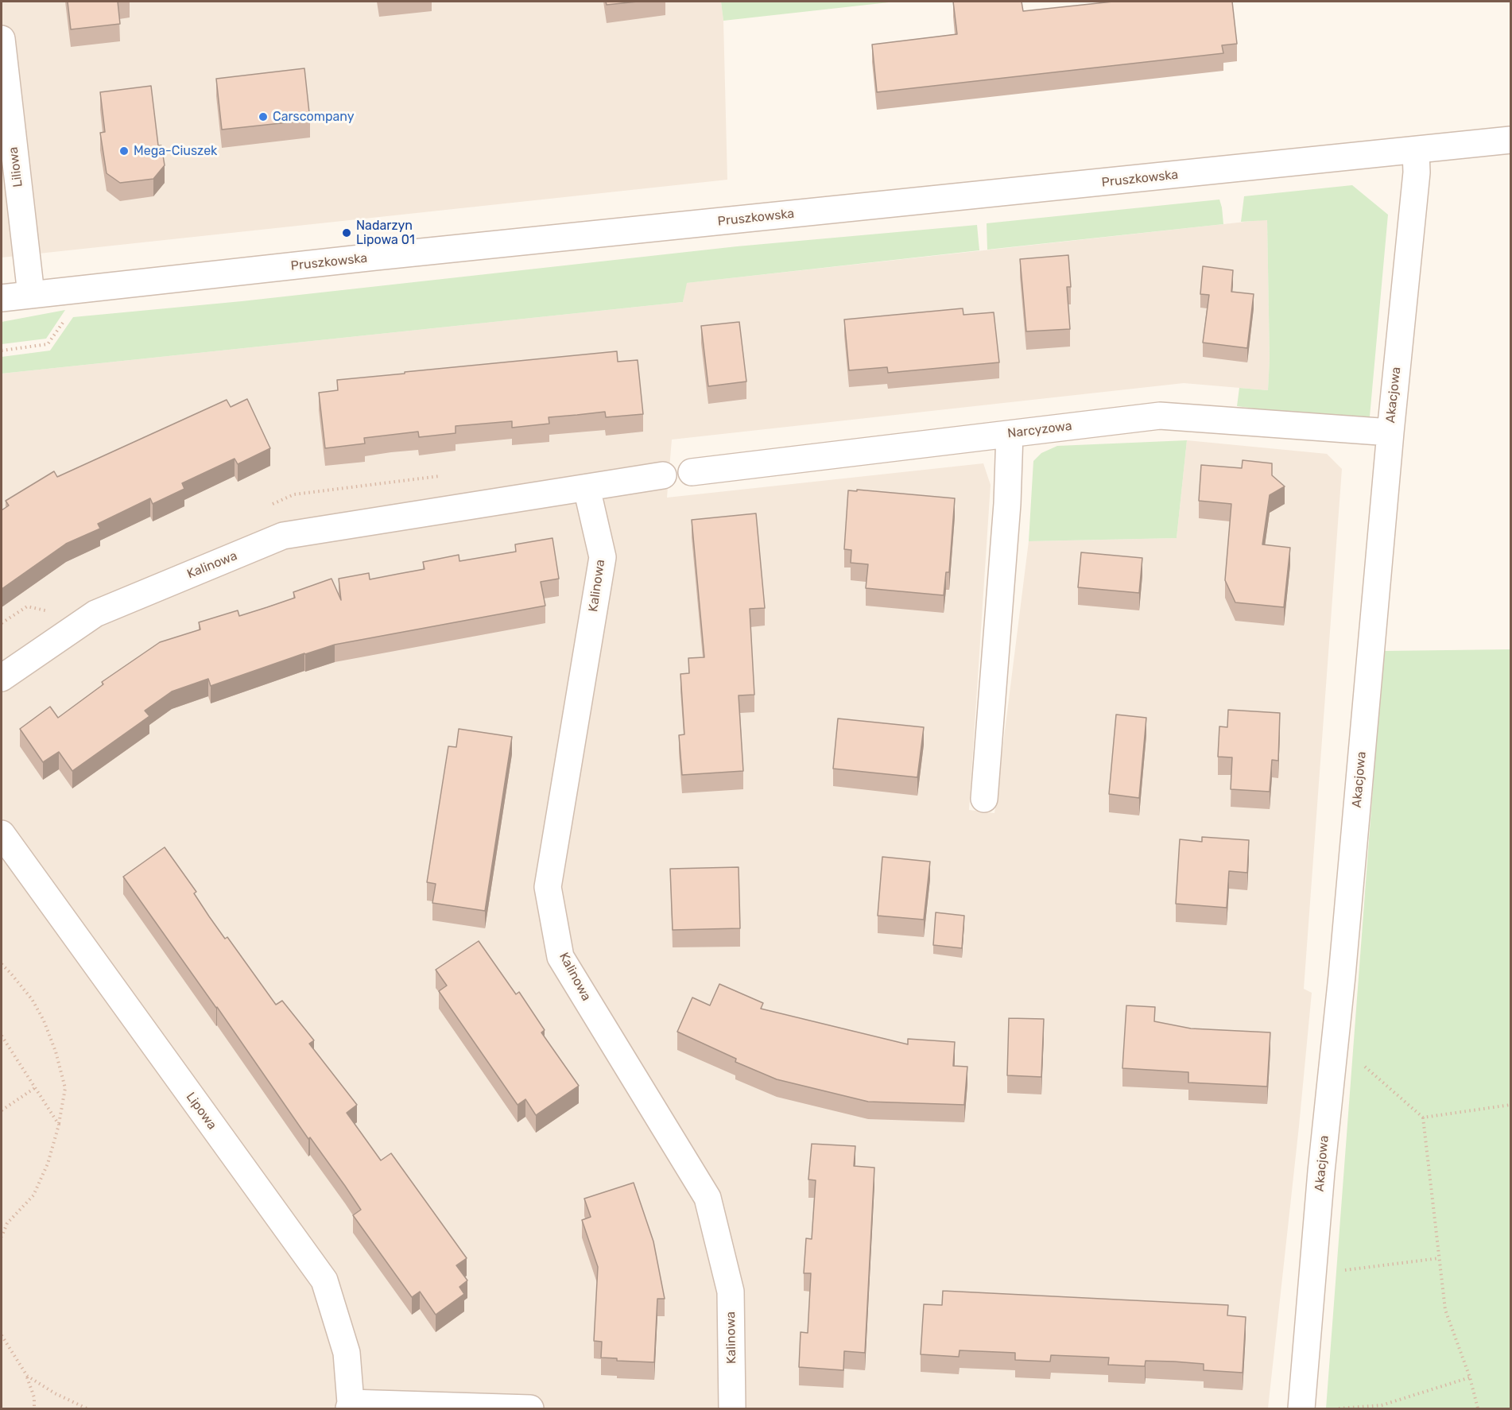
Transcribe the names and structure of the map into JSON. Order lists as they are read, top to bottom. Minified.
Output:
{"streets":{"street":["Liliowa","Pruszkowska","Akacjowa","Narcyzowa","Kalinowa","Lipowa"]},"crossings":[["Liliowa","Pruszkowska"],["Pruszkowska","Akacjowa"],["Akacjowa","Narcyzowa"]],"places":["Carscompany","Mega-Ciuszek","Nadarzyn Lipowa 01"]}
